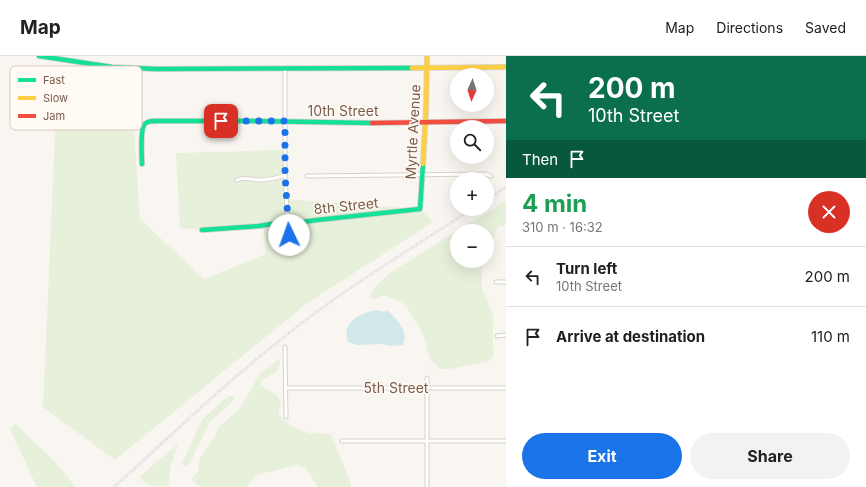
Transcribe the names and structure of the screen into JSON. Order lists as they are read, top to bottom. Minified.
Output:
{"streets":{"street":["10th Street","Myrtle Avenue","8th Street","5th Street"]},"crossings":[["10th Street","Myrtle Avenue"],["Myrtle Avenue","8th Street"]],"legend":["Fast","Slow","Jam"],"north":"bottom","page":{"header":"Map","nav":["Map","Directions","Saved"],"turn":["200 m","10th Street"],"map_buttons":["+","−"],"then":"Then","heading":["4 min","310 m · 16:32"],"list":[{"name":"Turn left","note":"10th Street","value":"200 m"},{"name":"Arrive at destination","value":"110 m"}],"buttons":["Exit","Share"]}}
